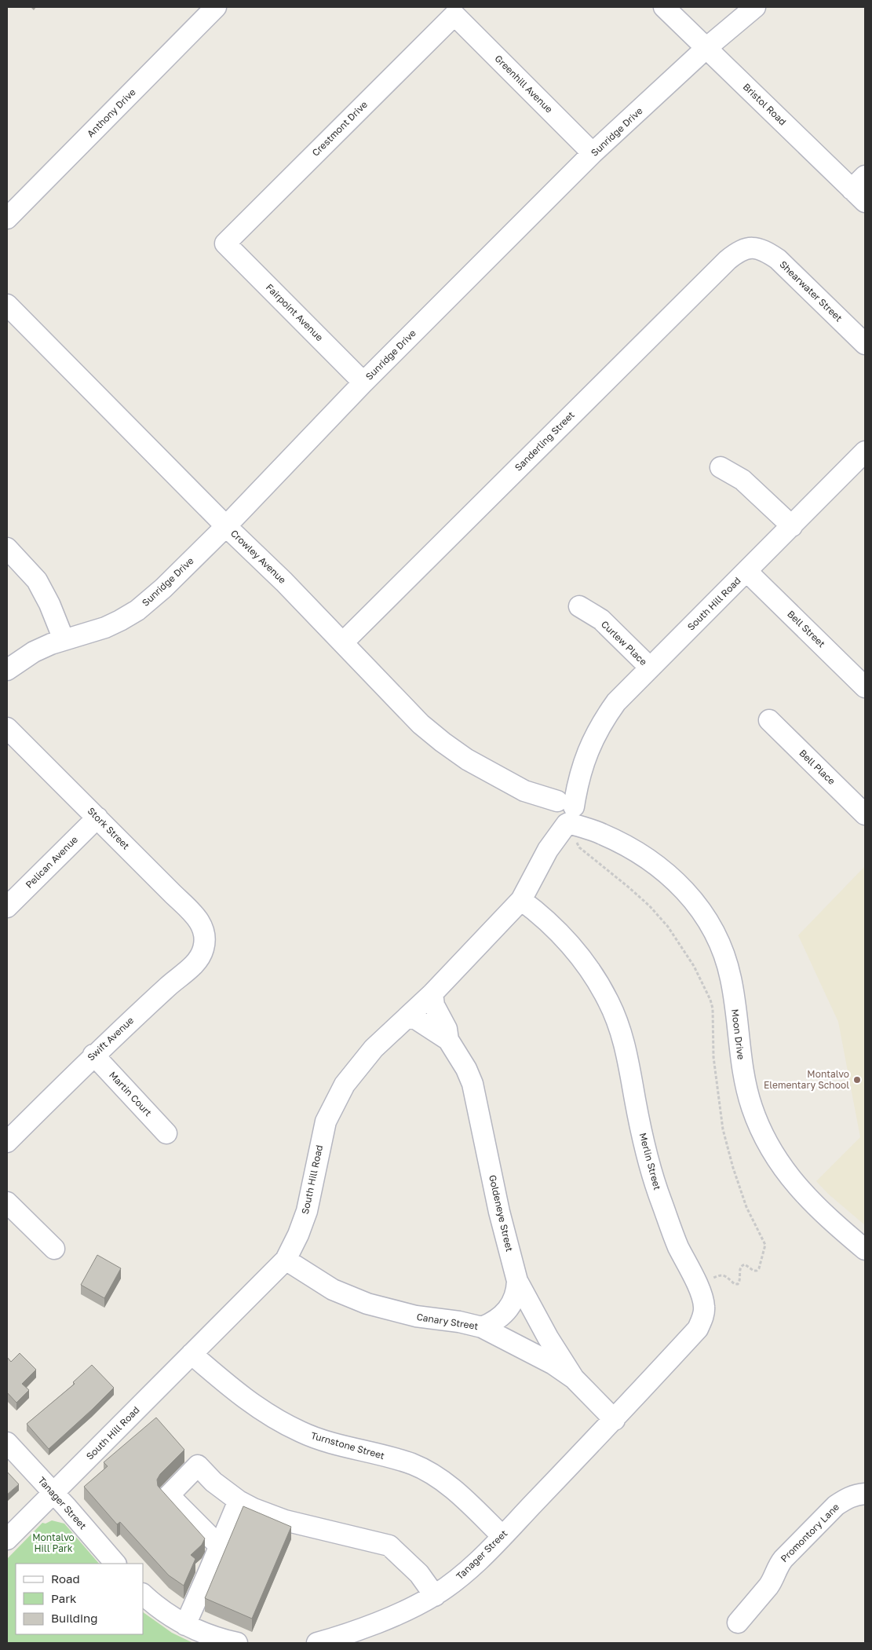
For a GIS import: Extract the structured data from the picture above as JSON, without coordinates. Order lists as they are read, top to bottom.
{
  "streets": {
    "street": [
      "Greenhill Avenue",
      "Bristol Road",
      "Anthony Drive",
      "Crestmont Drive",
      "Sunridge Drive",
      "Shearwater Street",
      "Fairpoint Avenue",
      "Sanderling Street",
      "Crowley Avenue",
      "South Hill Road",
      "Bell Street",
      "Curlew Place",
      "Bell Place",
      "Stork Street",
      "Pelican Avenue",
      "Moon Drive",
      "Swift Avenue",
      "Martin Court",
      "Merlin Street",
      "Goldeneye Street",
      "Canary Street",
      "Turnstone Street",
      "Tanager Street",
      "Promontory Lane"
    ]
  },
  "crossings": [
    ["Greenhill Avenue", "Crestmont Drive"],
    ["Greenhill Avenue", "Sunridge Drive"],
    ["Bristol Road", "Sunridge Drive"],
    ["Crestmont Drive", "Fairpoint Avenue"],
    ["Sunridge Drive", "Fairpoint Avenue"],
    ["Sunridge Drive", "Crowley Avenue"],
    ["Shearwater Street", "Sanderling Street"],
    ["Sanderling Street", "Crowley Avenue"],
    ["Crowley Avenue", "South Hill Road"],
    ["Crowley Avenue", "Moon Drive"],
    ["South Hill Road", "Bell Street"],
    ["South Hill Road", "Curlew Place"],
    ["South Hill Road", "Moon Drive"],
    ["South Hill Road", "Merlin Street"],
    ["South Hill Road", "Goldeneye Street"],
    ["South Hill Road", "Canary Street"],
    ["South Hill Road", "Turnstone Street"],
    ["South Hill Road", "Tanager Street"],
    ["Stork Street", "Pelican Avenue"],
    ["Stork Street", "Swift Avenue"],
    ["Swift Avenue", "Martin Court"],
    ["Merlin Street", "Canary Street"],
    ["Merlin Street", "Tanager Street"],
    ["Goldeneye Street", "Canary Street"],
    ["Canary Street", "Tanager Street"],
    ["Turnstone Street", "Tanager Street"]
  ],
  "parks": ["Montalvo Hill Park"],
  "places": ["Montalvo Elementary School"],
  "legend": ["Road", "Park", "Building"]
}
